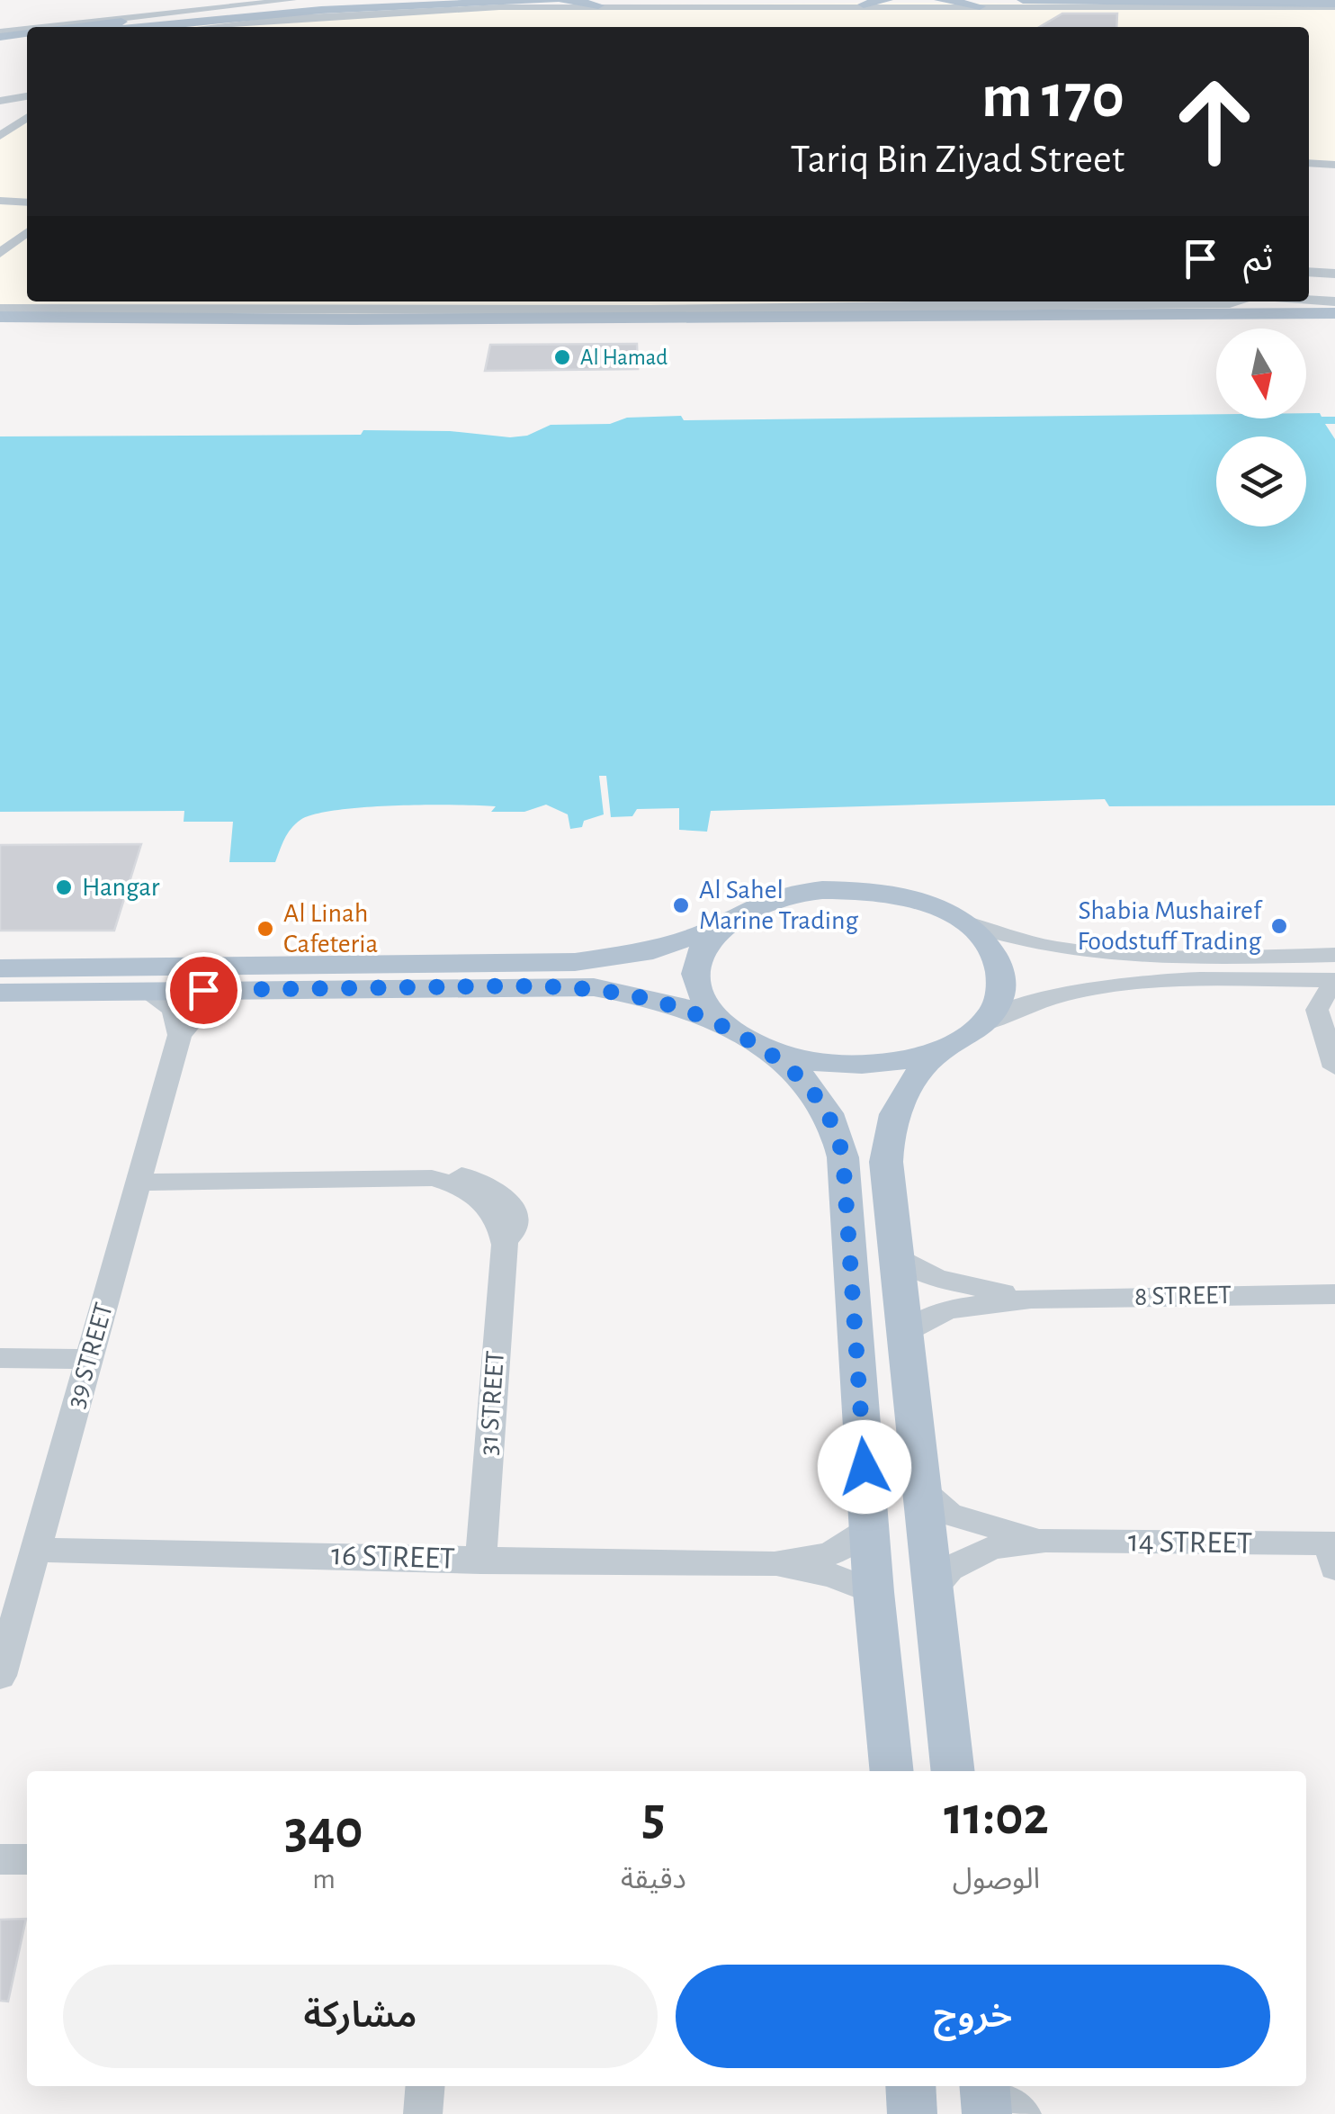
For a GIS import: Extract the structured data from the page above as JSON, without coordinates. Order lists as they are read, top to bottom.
{
  "streets": {
    "street": [
      "8 STREET",
      "39 STREET",
      "31 STREET",
      "14 STREET",
      "16 STREET"
    ]
  },
  "crossings": [
    ["39 STREET", "31 STREET"],
    ["39 STREET", "16 STREET"],
    ["31 STREET", "16 STREET"]
  ],
  "places": [
    "Al Hamad",
    "Hangar",
    "Al Sahel Marine Trading",
    "Shabia Mushairef Foodstuff Trading",
    "Al Linah Cafeteria"
  ],
  "north": "bottom",
  "page": {
    "turn": ["170 m", "Tariq Bin Ziyad Street"],
    "then": "ثم",
    "eta": [
      "11:02",
      "الوصول",
      "5",
      "دقيقة",
      "340",
      "m"
    ],
    "buttons": ["خروج", "مشاركة"]
  }
}
